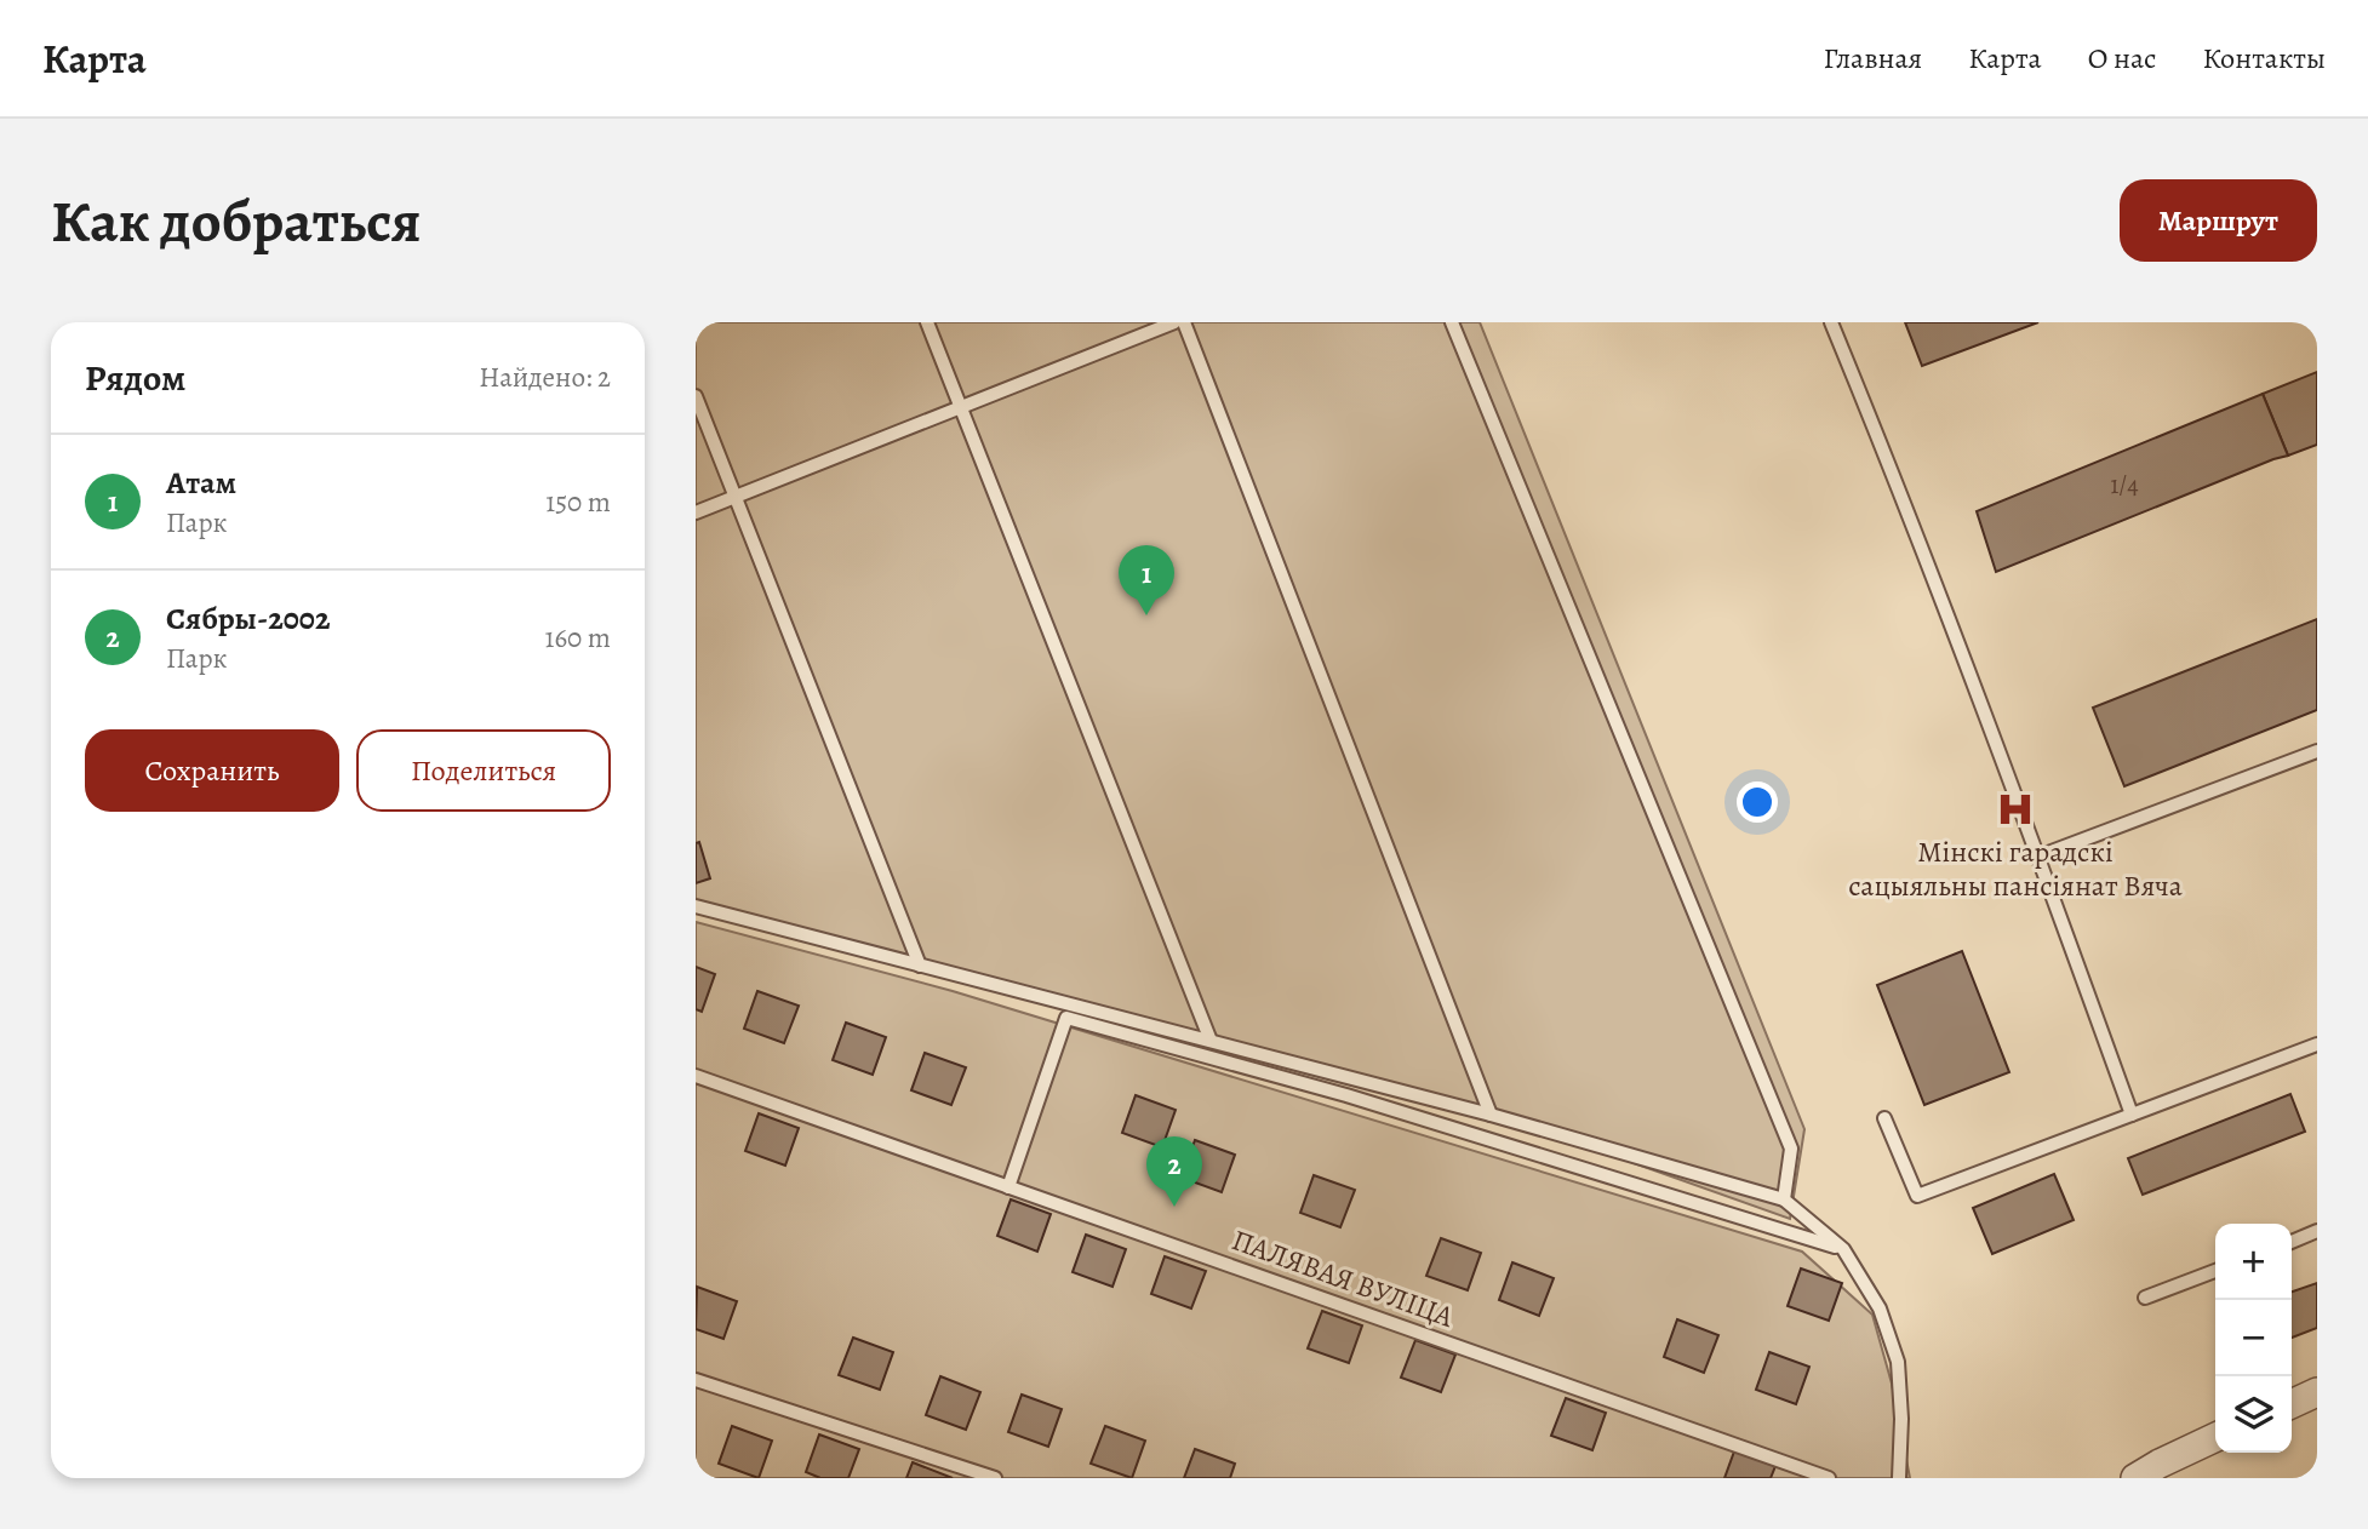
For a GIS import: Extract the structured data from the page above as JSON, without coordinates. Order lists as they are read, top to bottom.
{
  "streets": {
    "lane": ["ПАЛЯВАЯ ВУЛІЦА"]
  },
  "places": {
    "hospital": ["Мінскі гарадскі сацыяльны пансіянат Вяча"]
  },
  "house_numbers": ["1/4"],
  "page": {
    "header": "Карта",
    "nav": [
      "Главная",
      "Карта",
      "О нас",
      "Контакты"
    ],
    "buttons": [
      "Маршрут",
      ["Сохранить", "Поделиться"]
    ],
    "title": "Как добраться",
    "heading": ["Рядом", "Найдено: 2"],
    "list": [
      {
        "mark": "1",
        "name": "Атам",
        "note": "Парк",
        "value": "150 m"
      },
      {
        "mark": "2",
        "name": "Сябры-2002",
        "note": "Парк",
        "value": "160 m"
      }
    ],
    "pins": ["1", "2"],
    "map_buttons": ["+", "−"]
  }
}
